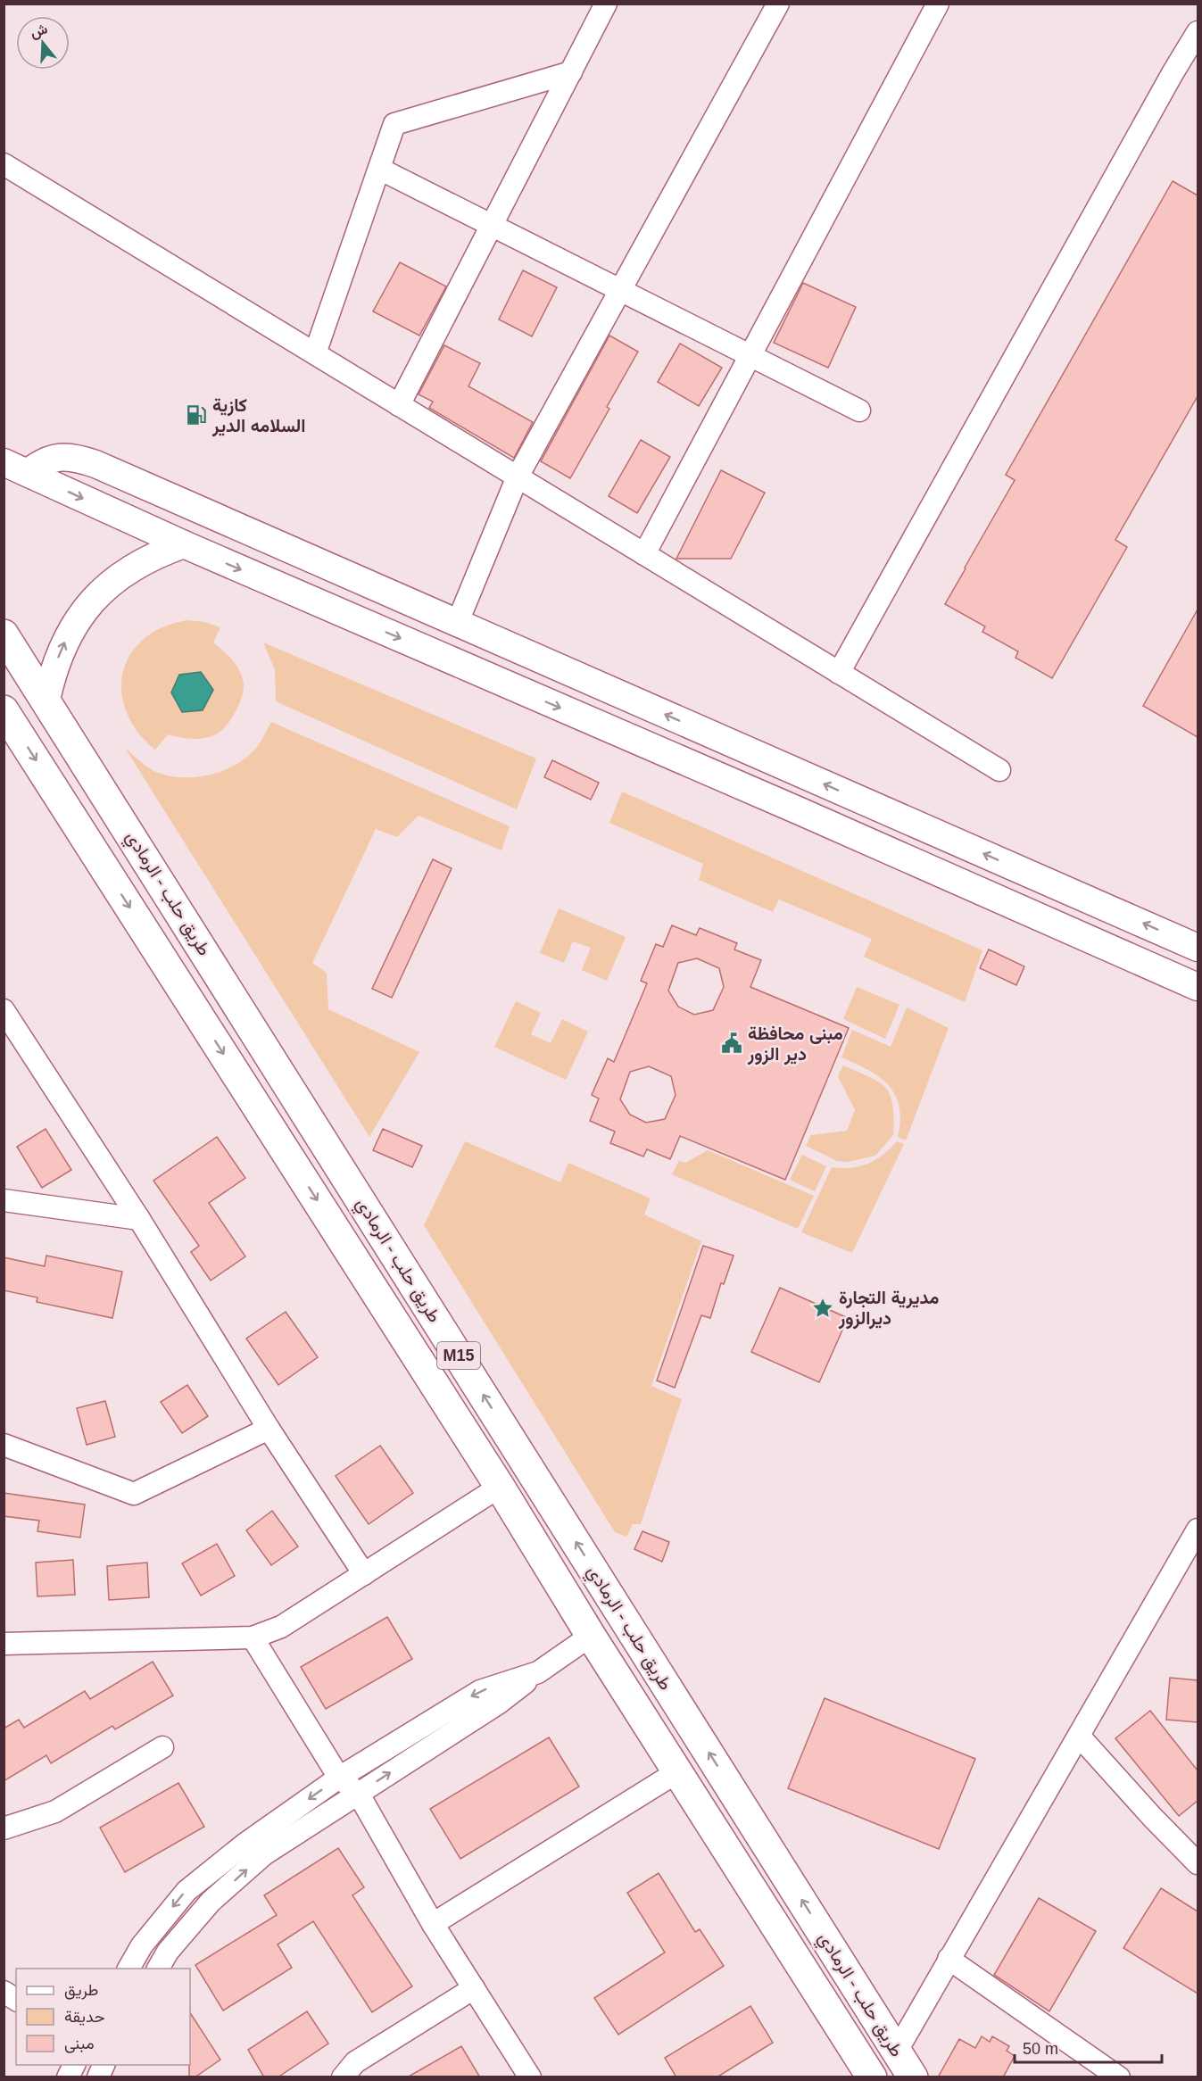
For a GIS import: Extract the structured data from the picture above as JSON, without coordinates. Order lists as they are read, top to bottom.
{
  "streets": {
    "highway": ["طريق حلب - الرمادي", "M15"]
  },
  "places": {
    "fuel station": ["كازية السلامه الدير"],
    "public building": ["مبنى محافظة دير الزور"],
    "place": ["مديرية التجارة ديرالزور"]
  },
  "legend": ["طريق", "حديقة", "مبنى"],
  "scale_bar": "50 m",
  "north": "top"
}
